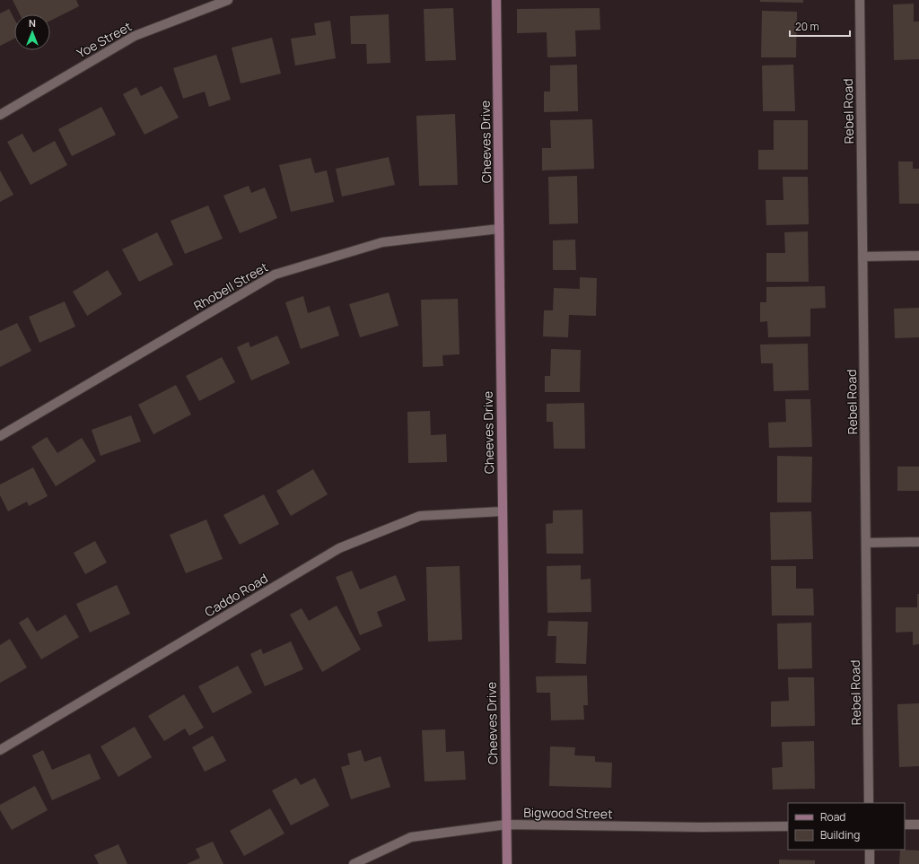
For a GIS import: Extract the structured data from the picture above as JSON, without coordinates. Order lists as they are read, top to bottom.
{
  "streets": {
    "street": [
      "Yoe Street",
      "Rebel Road",
      "Cheeves Drive",
      "Rhobell Street",
      "Caddo Road",
      "Bigwood Street"
    ]
  },
  "crossings": [
    ["Cheeves Drive", "Rhobell Street"],
    ["Cheeves Drive", "Caddo Road"],
    ["Cheeves Drive", "Bigwood Street"]
  ],
  "legend": ["Road", "Building"],
  "scale_bar": "20 m",
  "north": "top"
}
